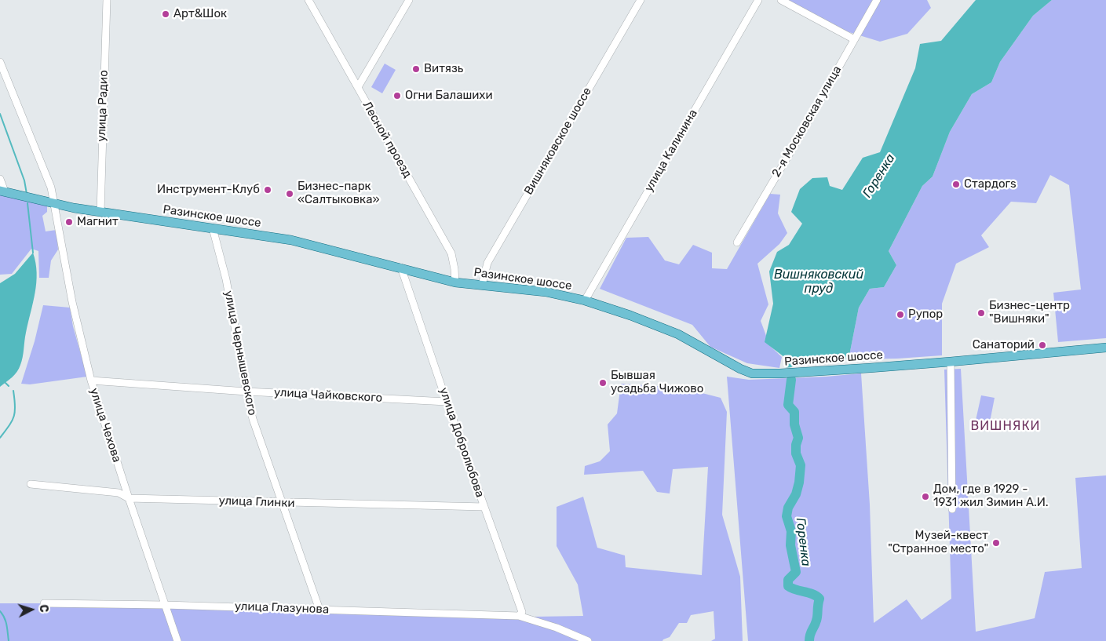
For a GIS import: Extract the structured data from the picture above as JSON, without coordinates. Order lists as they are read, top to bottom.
{
  "streets": {
    "main road": ["Разинское шоссе"],
    "street": [
      "улица Радио",
      "2-я Московская улица",
      "Лесной проезд",
      "Вишняковское шоссе",
      "улица Калинина",
      "улица Чернышевского",
      "улица Чайковского",
      "улица Чехова",
      "улица Добролюбова",
      "улица Глинки",
      "улица Глазунова"
    ]
  },
  "crossings": [
    ["улица Радио", "Разинское шоссе"],
    ["Лесной проезд", "Разинское шоссе"],
    ["Вишняковское шоссе", "Разинское шоссе"],
    ["улица Калинина", "Разинское шоссе"],
    ["Разинское шоссе", "улица Чернышевского"],
    ["Разинское шоссе", "улица Чехова"],
    ["Разинское шоссе", "улица Добролюбова"],
    ["улица Чернышевского", "улица Чайковского"],
    ["улица Чернышевского", "улица Глинки"],
    ["улица Чернышевского", "улица Глазунова"],
    ["улица Чайковского", "улица Чехова"],
    ["улица Чайковского", "улица Добролюбова"],
    ["улица Чехова", "улица Глинки"],
    ["улица Чехова", "улица Глазунова"],
    ["улица Добролюбова", "улица Глинки"],
    ["улица Добролюбова", "улица Глазунова"]
  ],
  "districts": ["ВИШНЯКИ"],
  "water": ["Горенка", "Вишняковский пруд"],
  "places": [
    "Арт&Шок",
    "Витязь",
    "Огни Балашихи",
    "Стардогs",
    "Инструмент-Клуб",
    "Бизнес-парк «Салтыковка»",
    "Магнит",
    "Бизнес-центр \"Вишняки\"",
    "Рупор",
    "Санаторий",
    "Бывшая усадьба Чижово",
    "Дом, где в 1929 - 1931 жил Зимин А.И.",
    "Музей-квест \"Странное место\""
  ],
  "north": "right"
}
